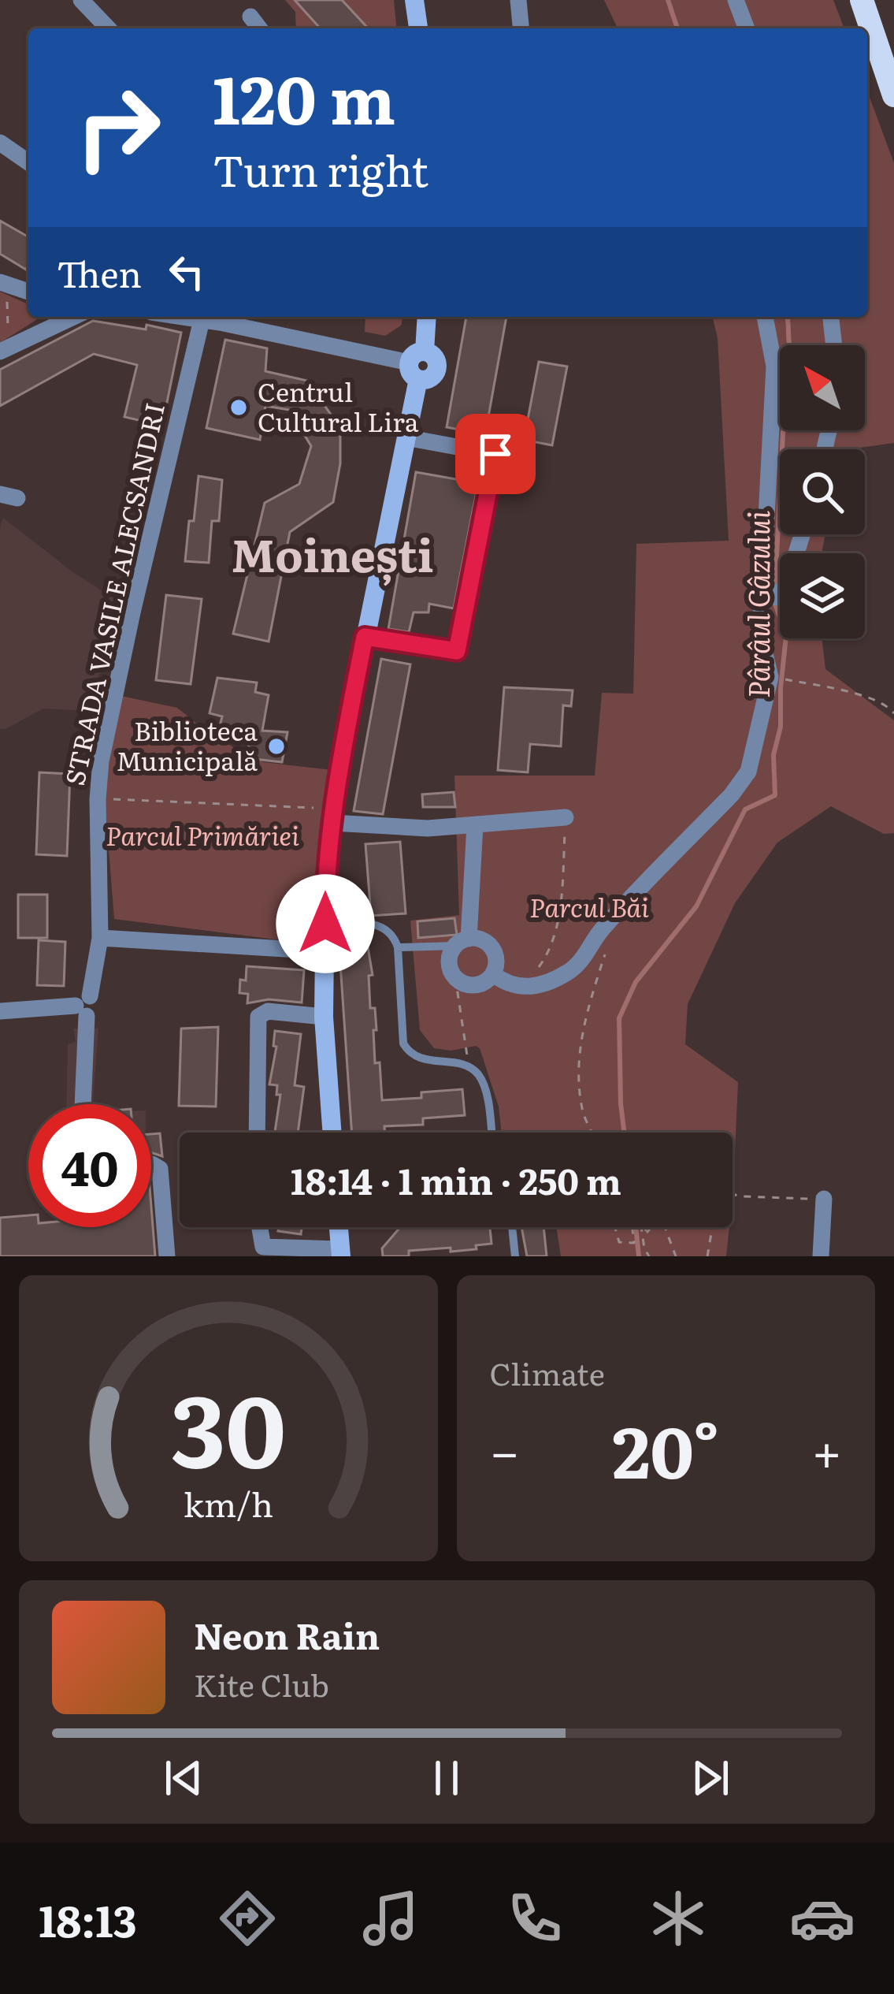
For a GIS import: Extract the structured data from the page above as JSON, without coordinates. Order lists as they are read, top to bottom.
{
  "streets": {
    "street": ["STRADA VASILE ALECSANDRI"]
  },
  "districts": ["Moinești"],
  "water": ["Pârâul Gâzului"],
  "parks": ["Parcul Primăriei", "Parcul Băi"],
  "places": ["Centrul Cultural Lira", "Biblioteca Municipală"],
  "north": "top left",
  "page": {
    "turn": ["120 m", "Turn right"],
    "then": "Then",
    "limit": "40",
    "trip": "18:14 · 1 min · 250 m",
    "tile": "Climate",
    "heat": ["−", "20°", "+"],
    "song": ["Neon Rain", "Kite Club"],
    "tabs": "18:13",
    "gauge": ["30", "km/h"]
  }
}
